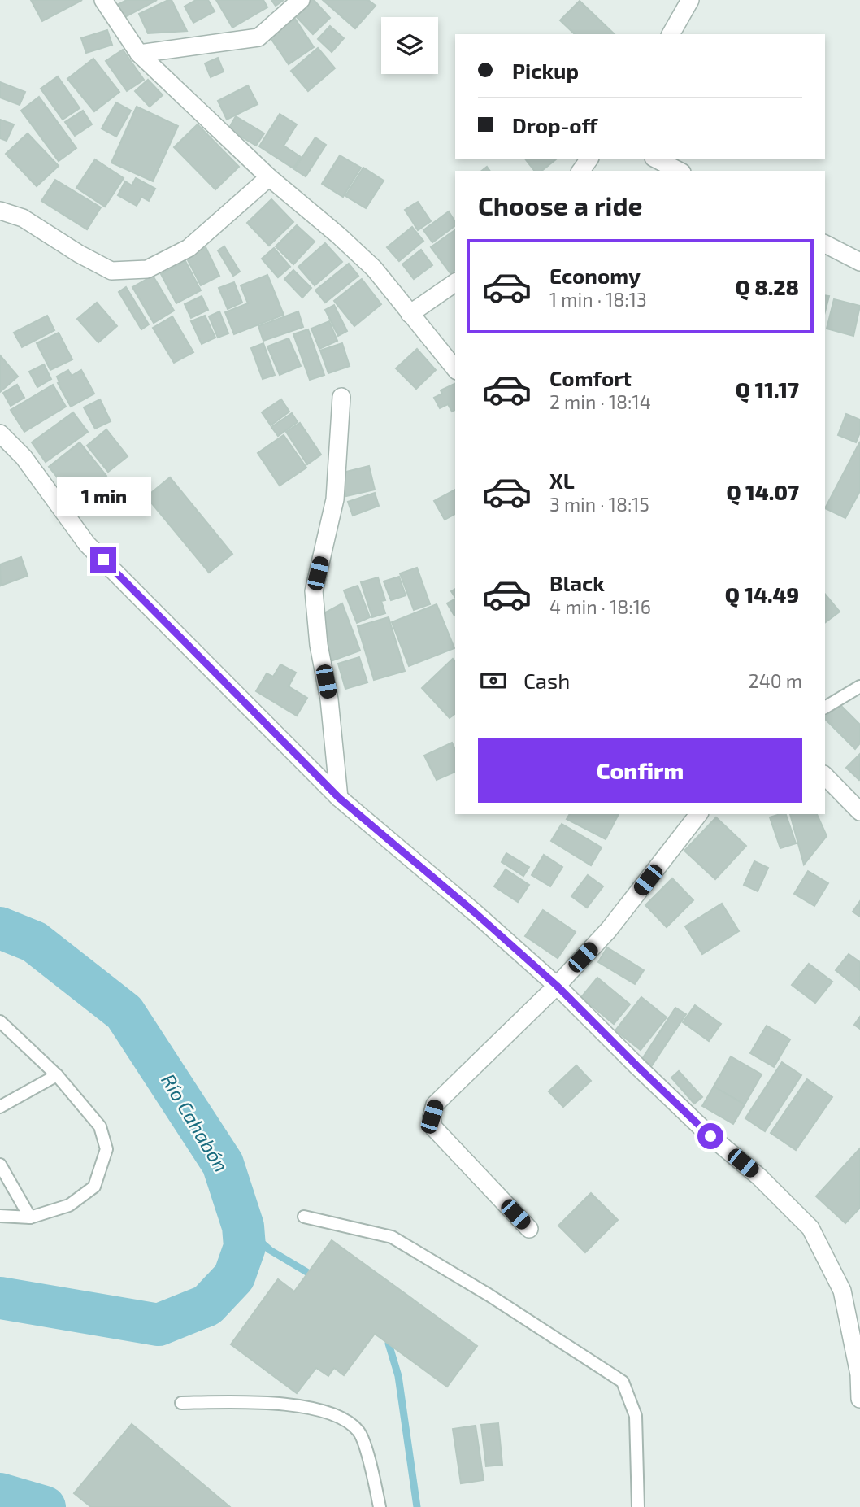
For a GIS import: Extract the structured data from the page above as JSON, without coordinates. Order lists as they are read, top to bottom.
{
  "water": ["Río Cahabón"],
  "page": {
    "banner": ["Pickup", "Drop-off"],
    "heading": "Choose a ride",
    "list": [
      {
        "name": "Economy",
        "note": "1 min · 18:13",
        "value": "Q 8.28"
      },
      {
        "name": "Comfort",
        "note": "2 min · 18:14",
        "value": "Q 11.17"
      },
      {
        "name": "XL",
        "note": "3 min · 18:15",
        "value": "Q 14.07"
      },
      {
        "name": "Black",
        "note": "4 min · 18:16",
        "value": "Q 14.49"
      }
    ],
    "bubble": "1 min",
    "pay": ["Cash", "240 m"],
    "buttons": "Confirm"
  }
}
